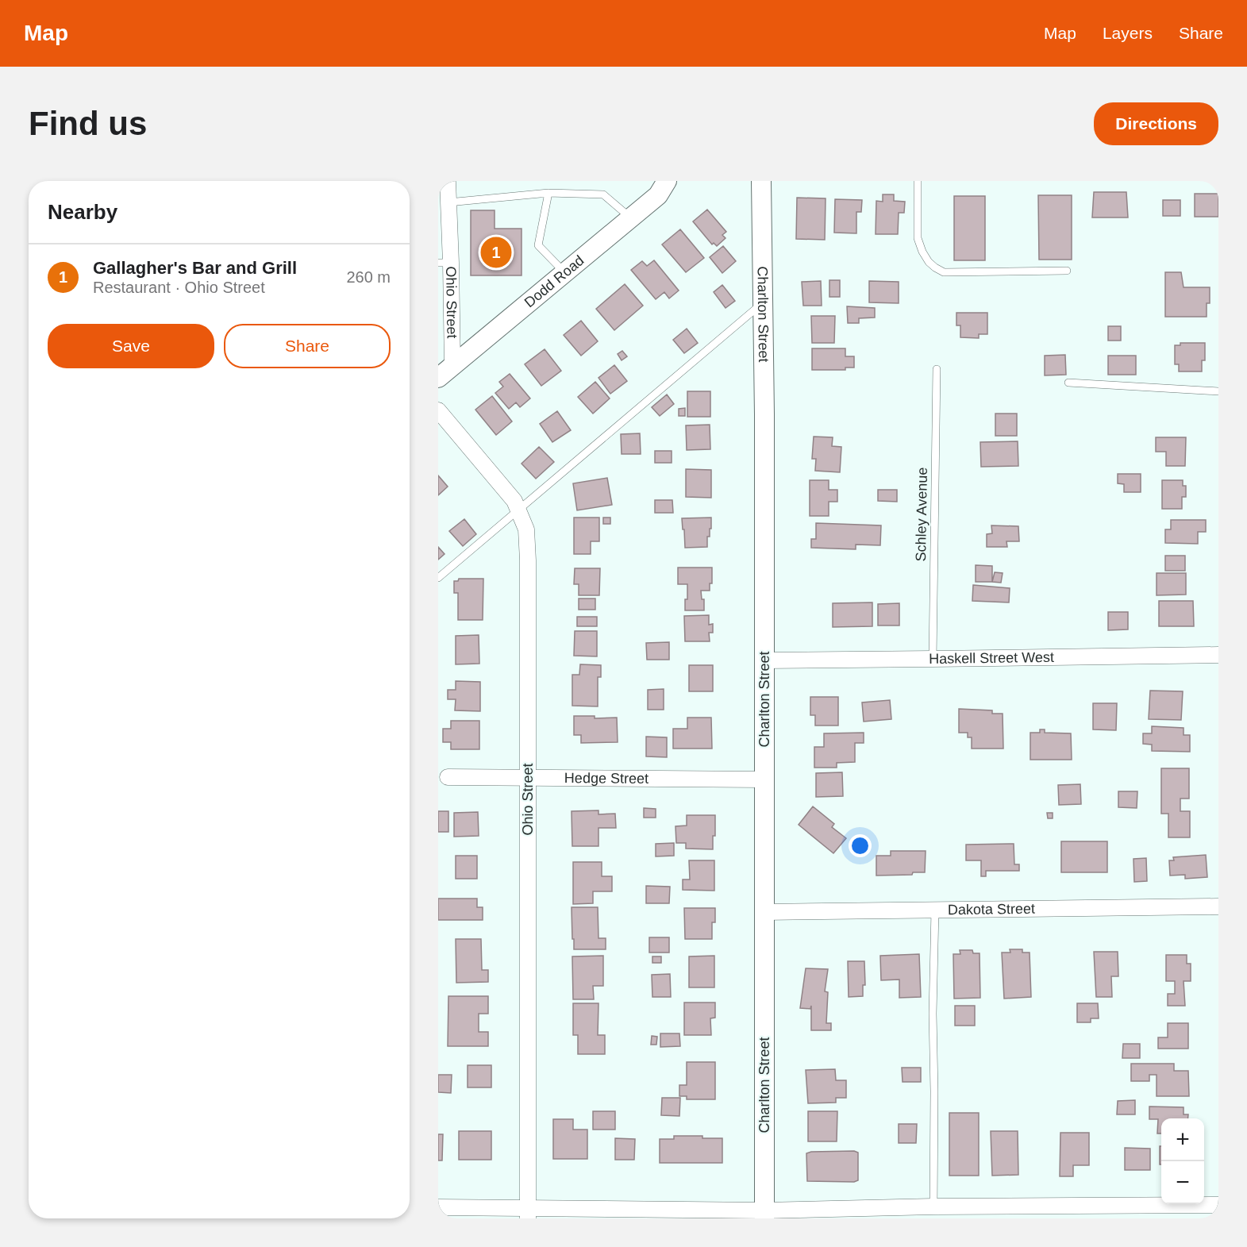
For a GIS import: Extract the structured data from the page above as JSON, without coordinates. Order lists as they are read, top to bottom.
{
  "streets": {
    "street": [
      "Dodd Road",
      "Ohio Street",
      "Charlton Street",
      "Haskell Street West",
      "Hedge Street",
      "Dakota Street"
    ],
    "lane": ["Schley Avenue"]
  },
  "crossings": [
    ["Dodd Road", "Ohio Street"],
    ["Ohio Street", "Hedge Street"],
    ["Charlton Street", "Haskell Street West"],
    ["Charlton Street", "Hedge Street"],
    ["Charlton Street", "Dakota Street"],
    ["Schley Avenue", "Haskell Street West"]
  ],
  "page": {
    "header": "Map",
    "nav": ["Map", "Layers", "Share"],
    "buttons": [
      "Directions",
      ["Save", "Share"]
    ],
    "title": "Find us",
    "heading": "Nearby",
    "pins": "1",
    "list": [
      {
        "mark": "1",
        "name": "Gallagher's Bar and Grill",
        "note": "Restaurant · Ohio Street",
        "value": "260 m"
      }
    ],
    "map_buttons": ["+", "−"]
  }
}
